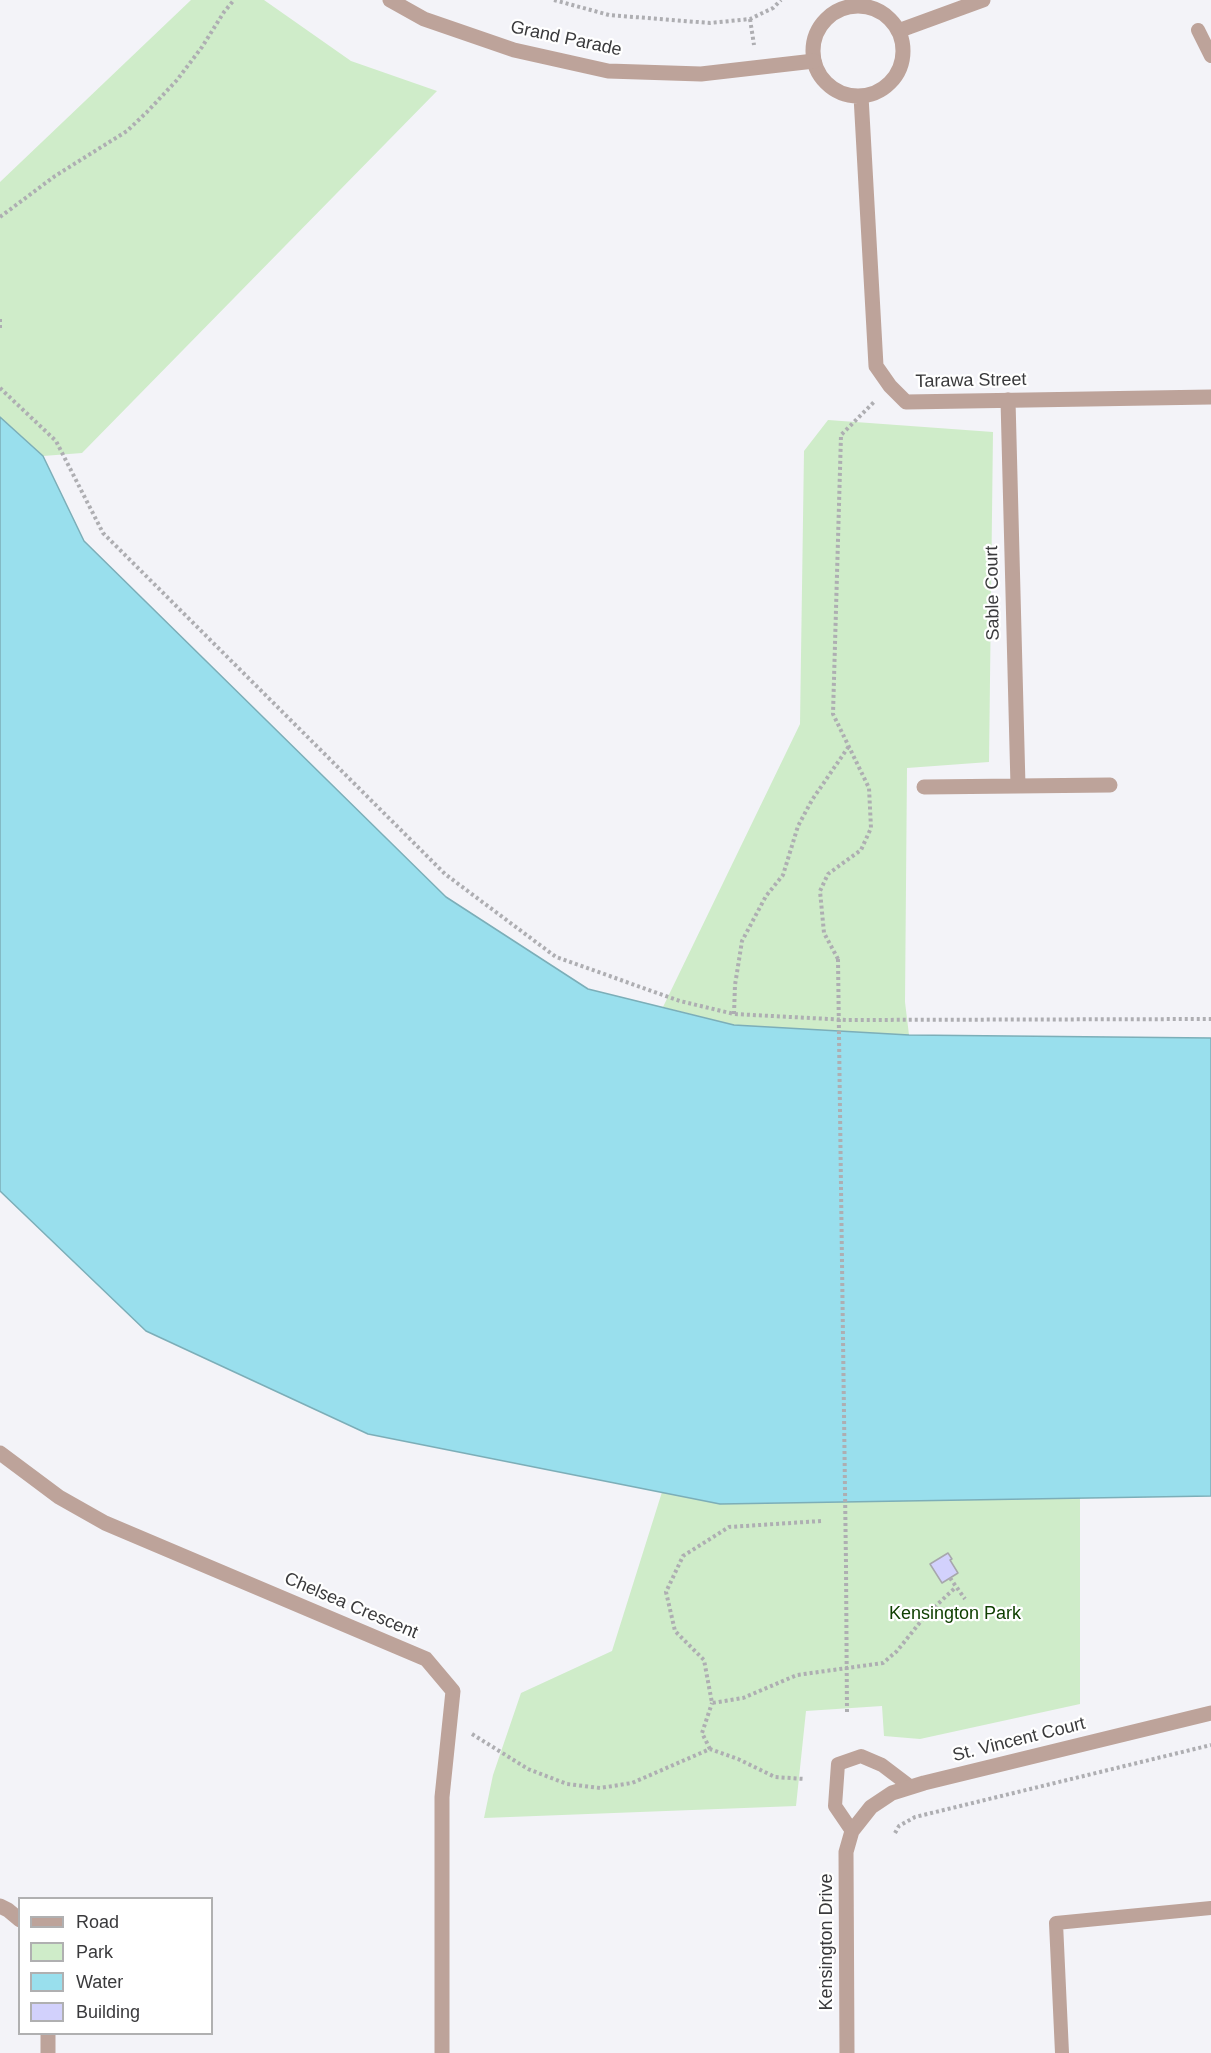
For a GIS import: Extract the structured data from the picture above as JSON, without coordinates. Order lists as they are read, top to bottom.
{
  "streets": {
    "street": [
      "Grand Parade",
      "Tarawa Street",
      "Sable Court",
      "Chelsea Crescent",
      "St. Vincent Court",
      "Kensington Drive"
    ]
  },
  "crossings": [
    ["Grand Parade", "Tarawa Street"],
    ["Tarawa Street", "Sable Court"],
    ["St. Vincent Court", "Kensington Drive"]
  ],
  "parks": ["Kensington Park"],
  "legend": [
    "Road",
    "Park",
    "Water",
    "Building"
  ]
}
